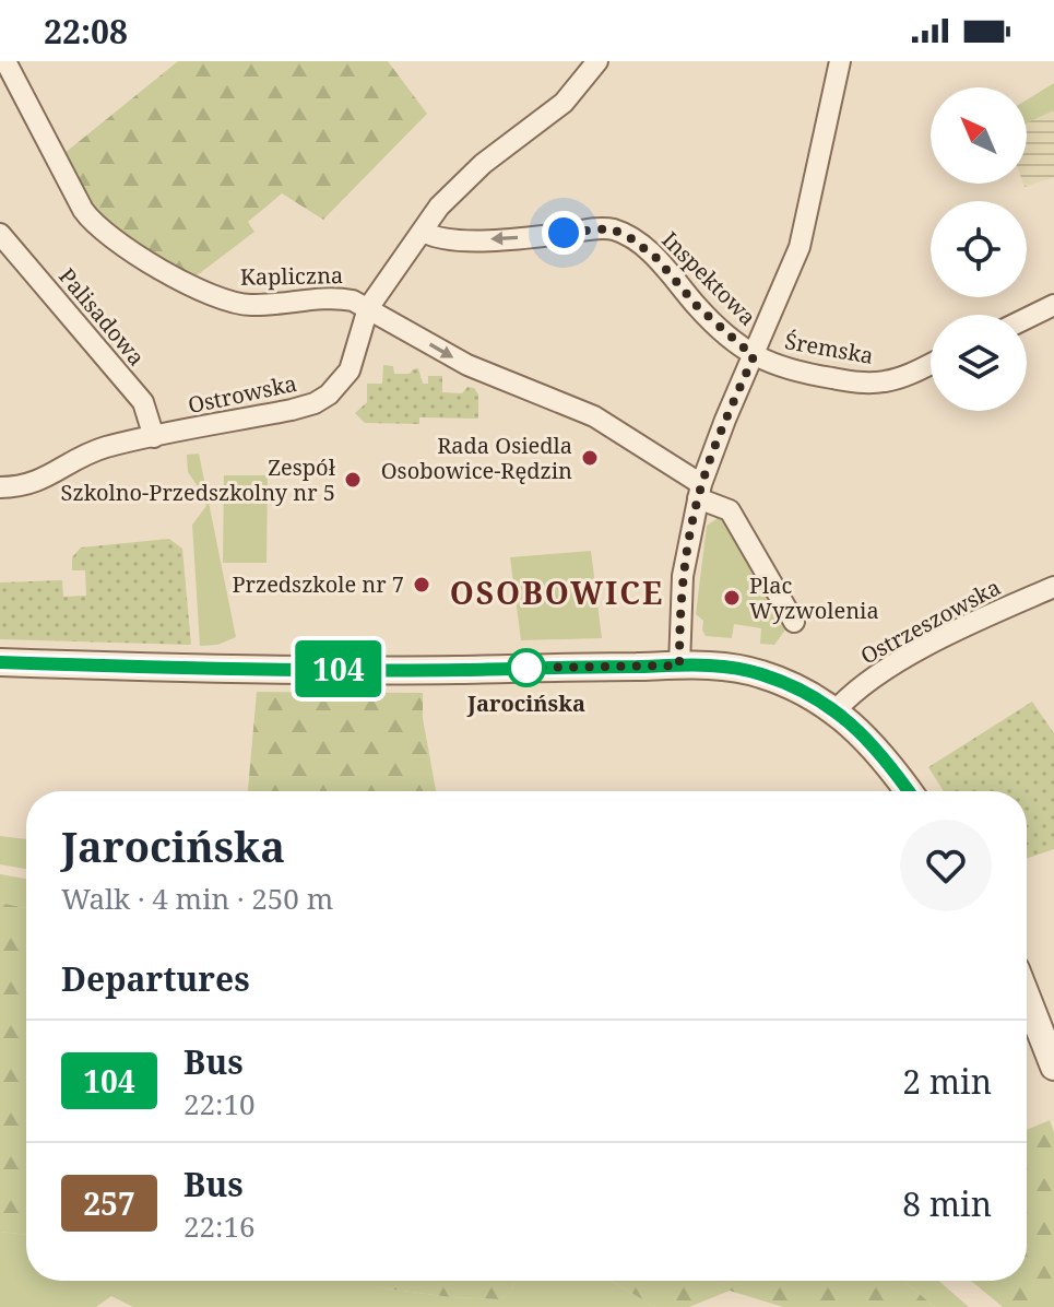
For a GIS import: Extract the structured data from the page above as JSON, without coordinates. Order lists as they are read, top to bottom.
{
  "streets": {
    "street": [
      "Kapliczna",
      "Inspektowa",
      "Palisadowa",
      "Śremska",
      "Ostrowska",
      "Ostrzeszowska"
    ]
  },
  "crossings": [
    ["Kapliczna", "Ostrowska"],
    ["Inspektowa", "Śremska"],
    ["Inspektowa", "Ostrowska"],
    ["Palisadowa", "Ostrowska"]
  ],
  "one_way": ["Kapliczna", "Inspektowa"],
  "districts": ["OSOBOWICE"],
  "places": [
    "Rada Osiedla Osobowice-Rędzin",
    "Zespół Szkolno-Przedszkolny nr 5",
    "Przedszkole nr 7",
    "Plac Wyzwolenia",
    "Jarocińska"
  ],
  "lines": ["bus line 104"],
  "north": "top left",
  "page": {
    "status": "22:08",
    "on_map": "104",
    "heading": [
      ["Jarocińska", "Walk · 4 min · 250 m"],
      "Departures"
    ],
    "list": [
      {
        "mark": "104",
        "name": "Bus",
        "note": "22:10",
        "value": "2 min"
      },
      {
        "mark": "257",
        "name": "Bus",
        "note": "22:16",
        "value": "8 min"
      }
    ]
  }
}
